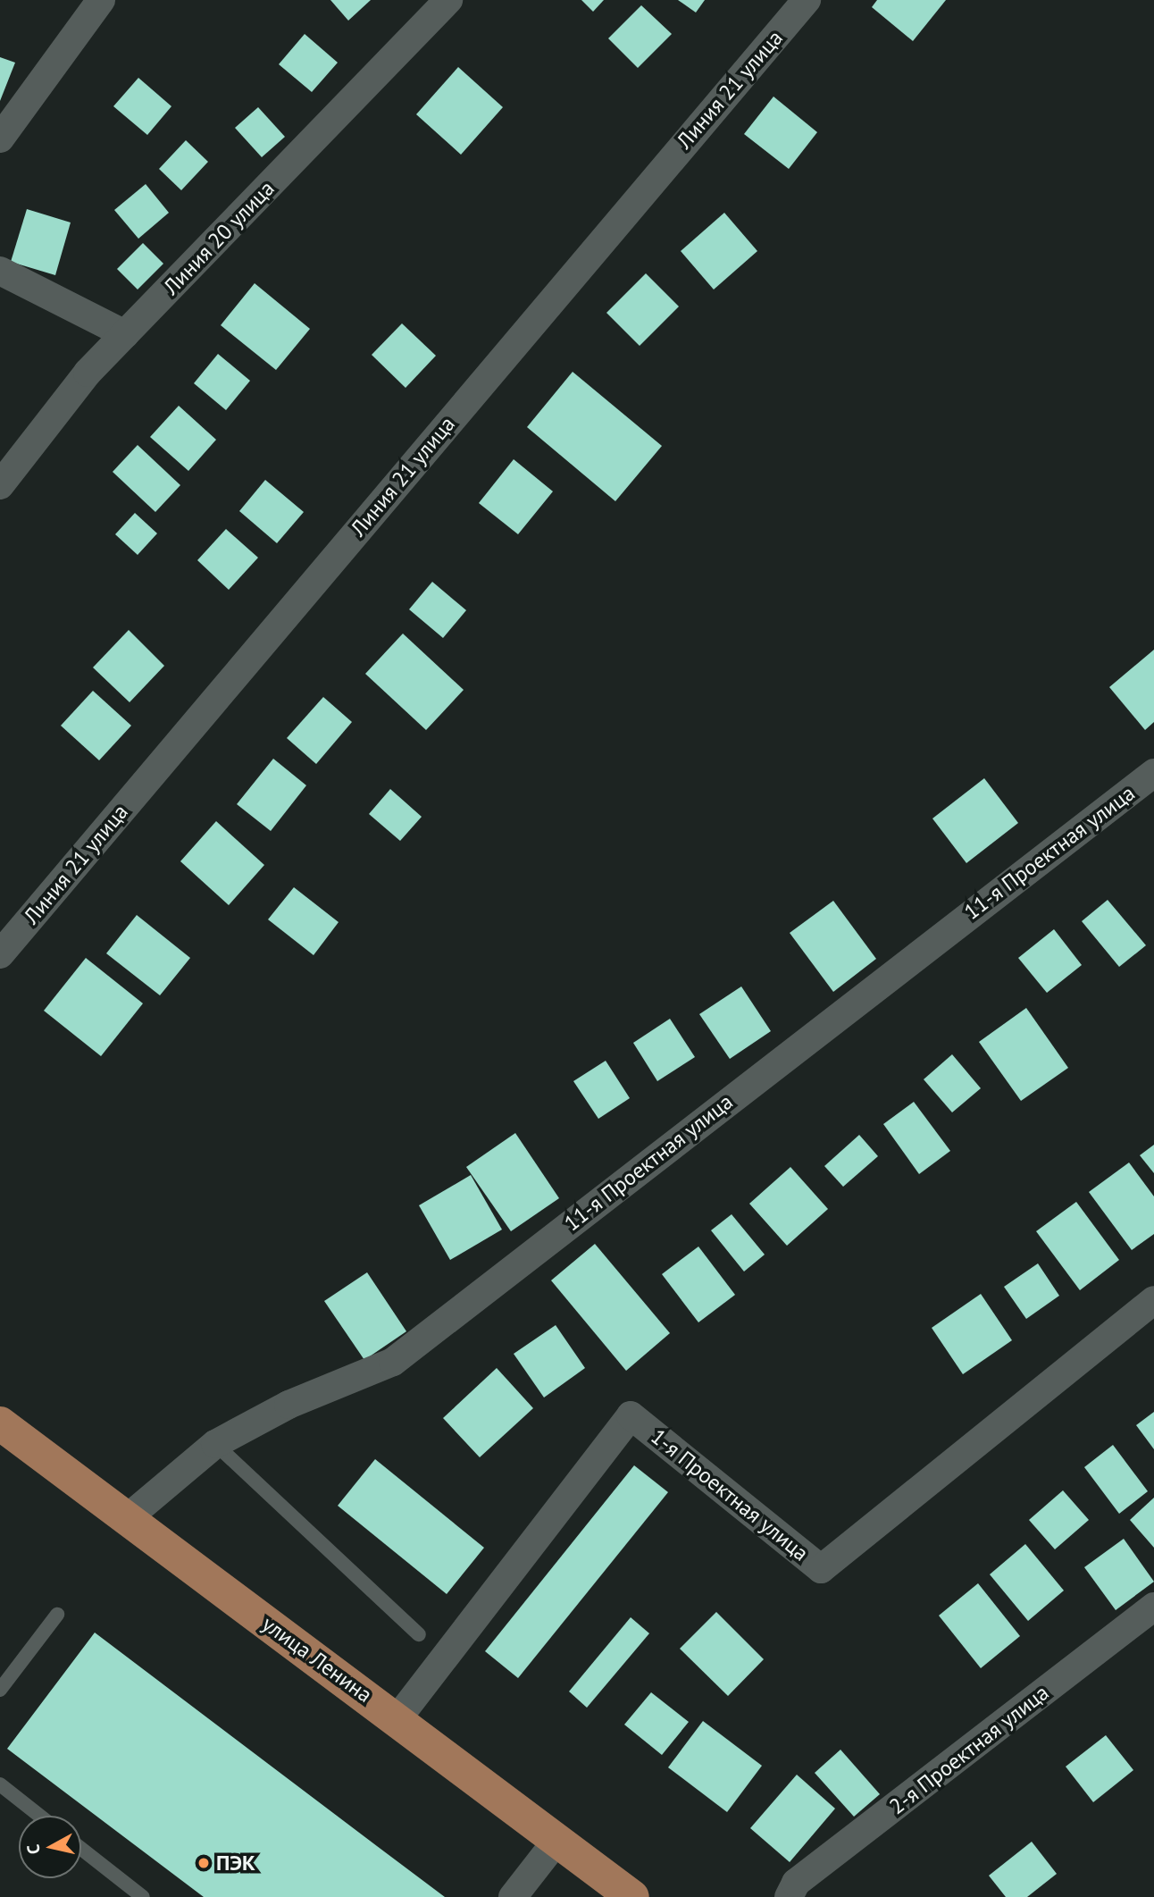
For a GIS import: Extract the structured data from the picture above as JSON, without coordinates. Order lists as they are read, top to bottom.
{
  "streets": {
    "main road": ["улица Ленина"],
    "street": [
      "Линия 21 улица",
      "Линия 20 улица",
      "11-я Проектная улица",
      "1-я Проектная улица",
      "2-я Проектная улица"
    ]
  },
  "crossings": [
    ["11-я Проектная улица", "улица Ленина"],
    ["1-я Проектная улица", "улица Ленина"]
  ],
  "places": ["ПЭК"],
  "north": "left"
}
